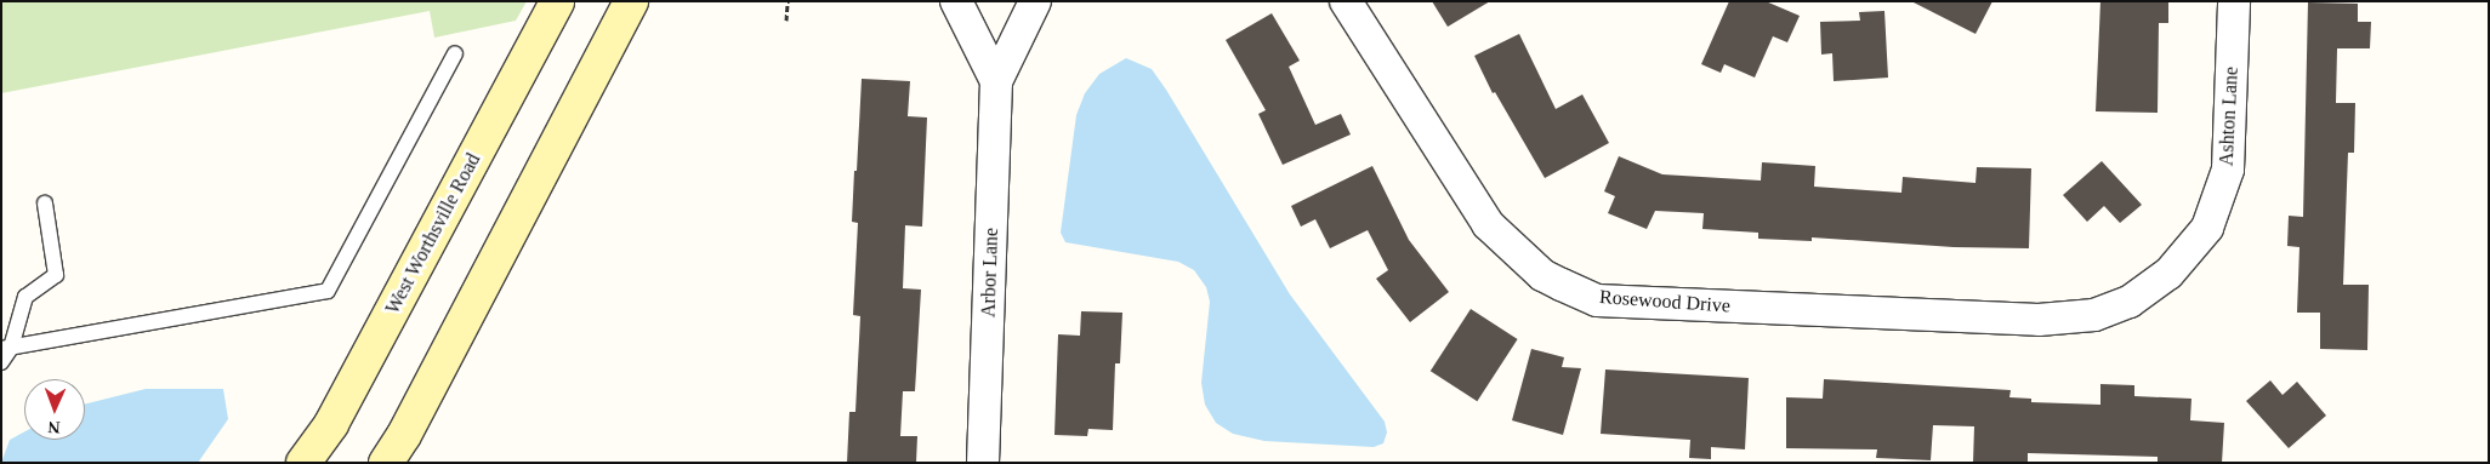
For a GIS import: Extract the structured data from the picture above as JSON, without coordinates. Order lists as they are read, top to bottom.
{
  "streets": {
    "main road": ["West Worthsville Road"],
    "street": ["Ashton Lane", "Arbor Lane", "Rosewood Drive"]
  },
  "crossings": [
    ["Ashton Lane", "Rosewood Drive"]
  ],
  "north": "bottom"
}
